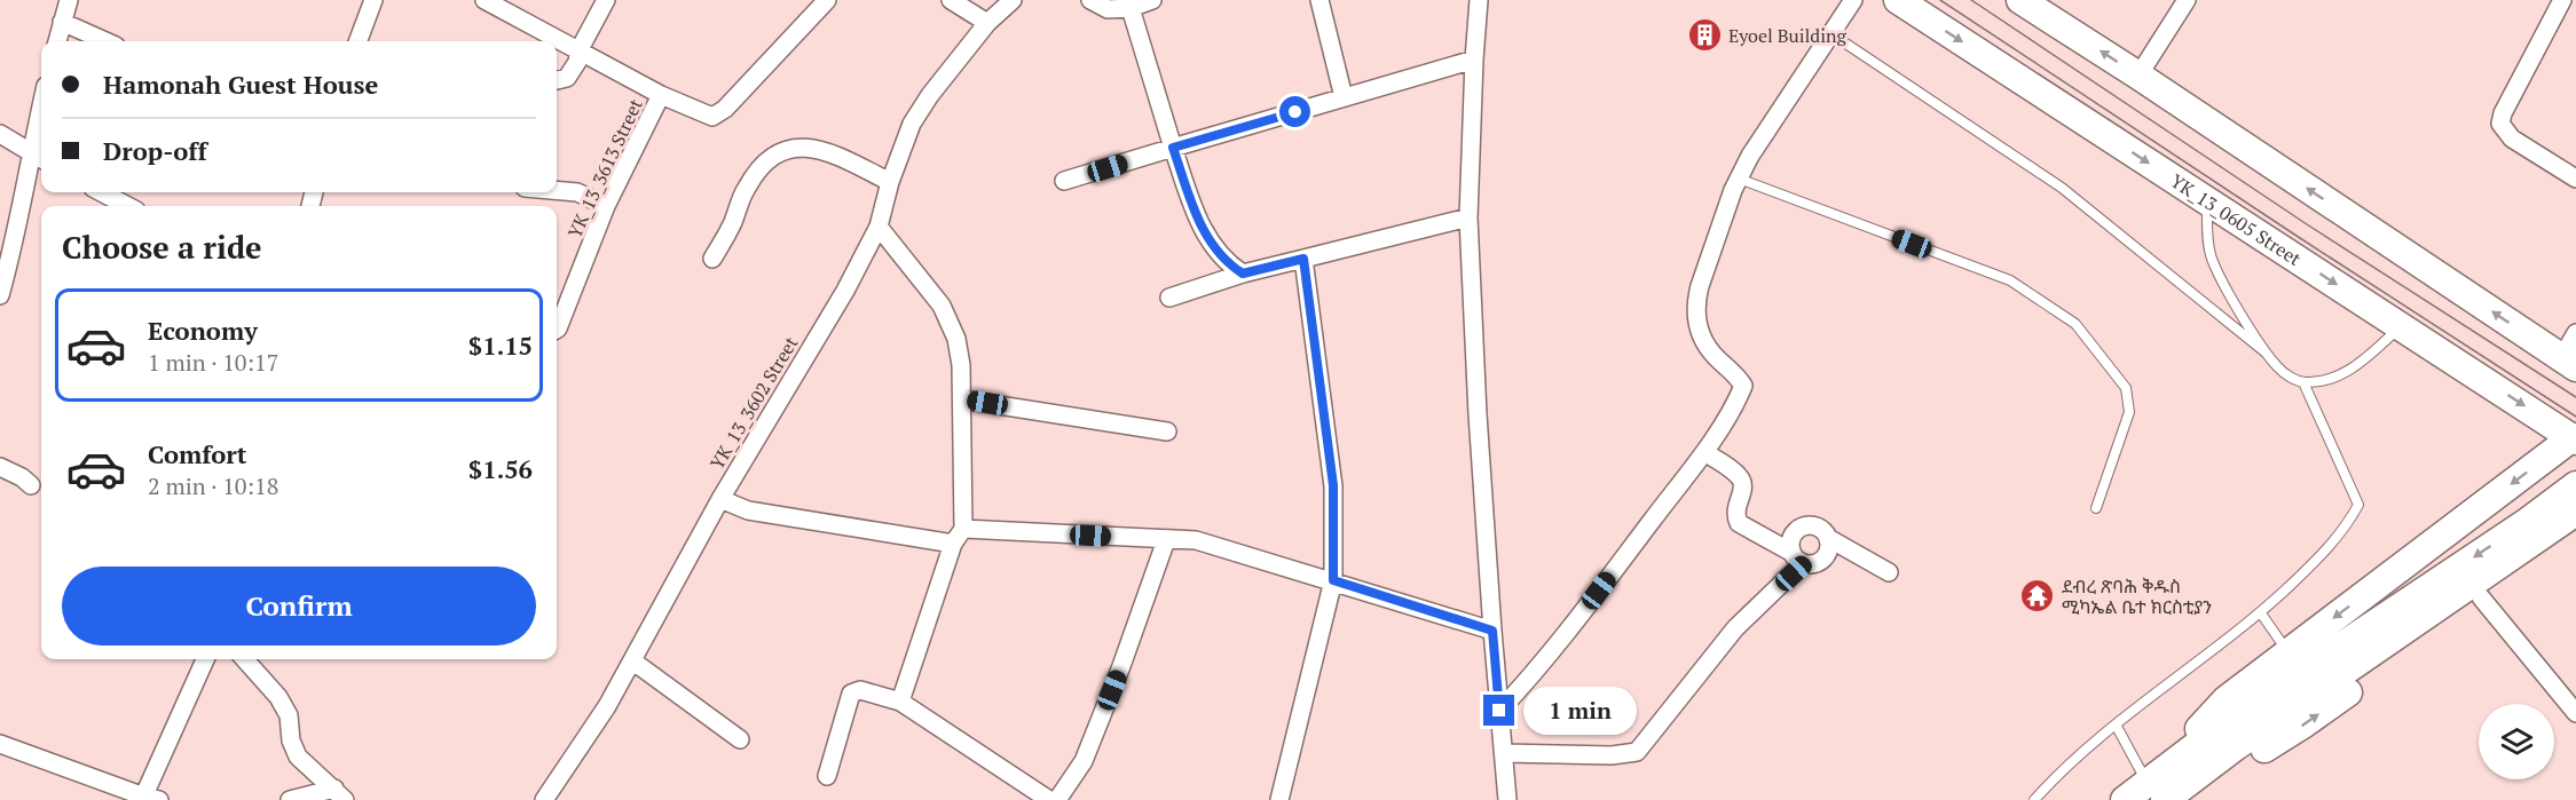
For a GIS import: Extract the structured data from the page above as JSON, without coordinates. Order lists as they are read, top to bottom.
{
  "streets": {
    "main road": ["YK_13_0605 Street"],
    "street": ["YK_13_3613 Street", "YK_13_3602 Street"]
  },
  "places": {
    "building": ["Eyoel Building"],
    "temple": ["ደብረ ጽባሕ ቅዱስ ሚካኤል ቤተ ክርስቲያን"]
  },
  "page": {
    "banner": ["Hamonah Guest House", "Drop-off"],
    "heading": "Choose a ride",
    "list": [
      {
        "name": "Economy",
        "note": "1 min · 10:17",
        "value": "$1.15"
      },
      {
        "name": "Comfort",
        "note": "2 min · 10:18",
        "value": "$1.56"
      }
    ],
    "buttons": "Confirm",
    "bubble": "1 min"
  }
}
